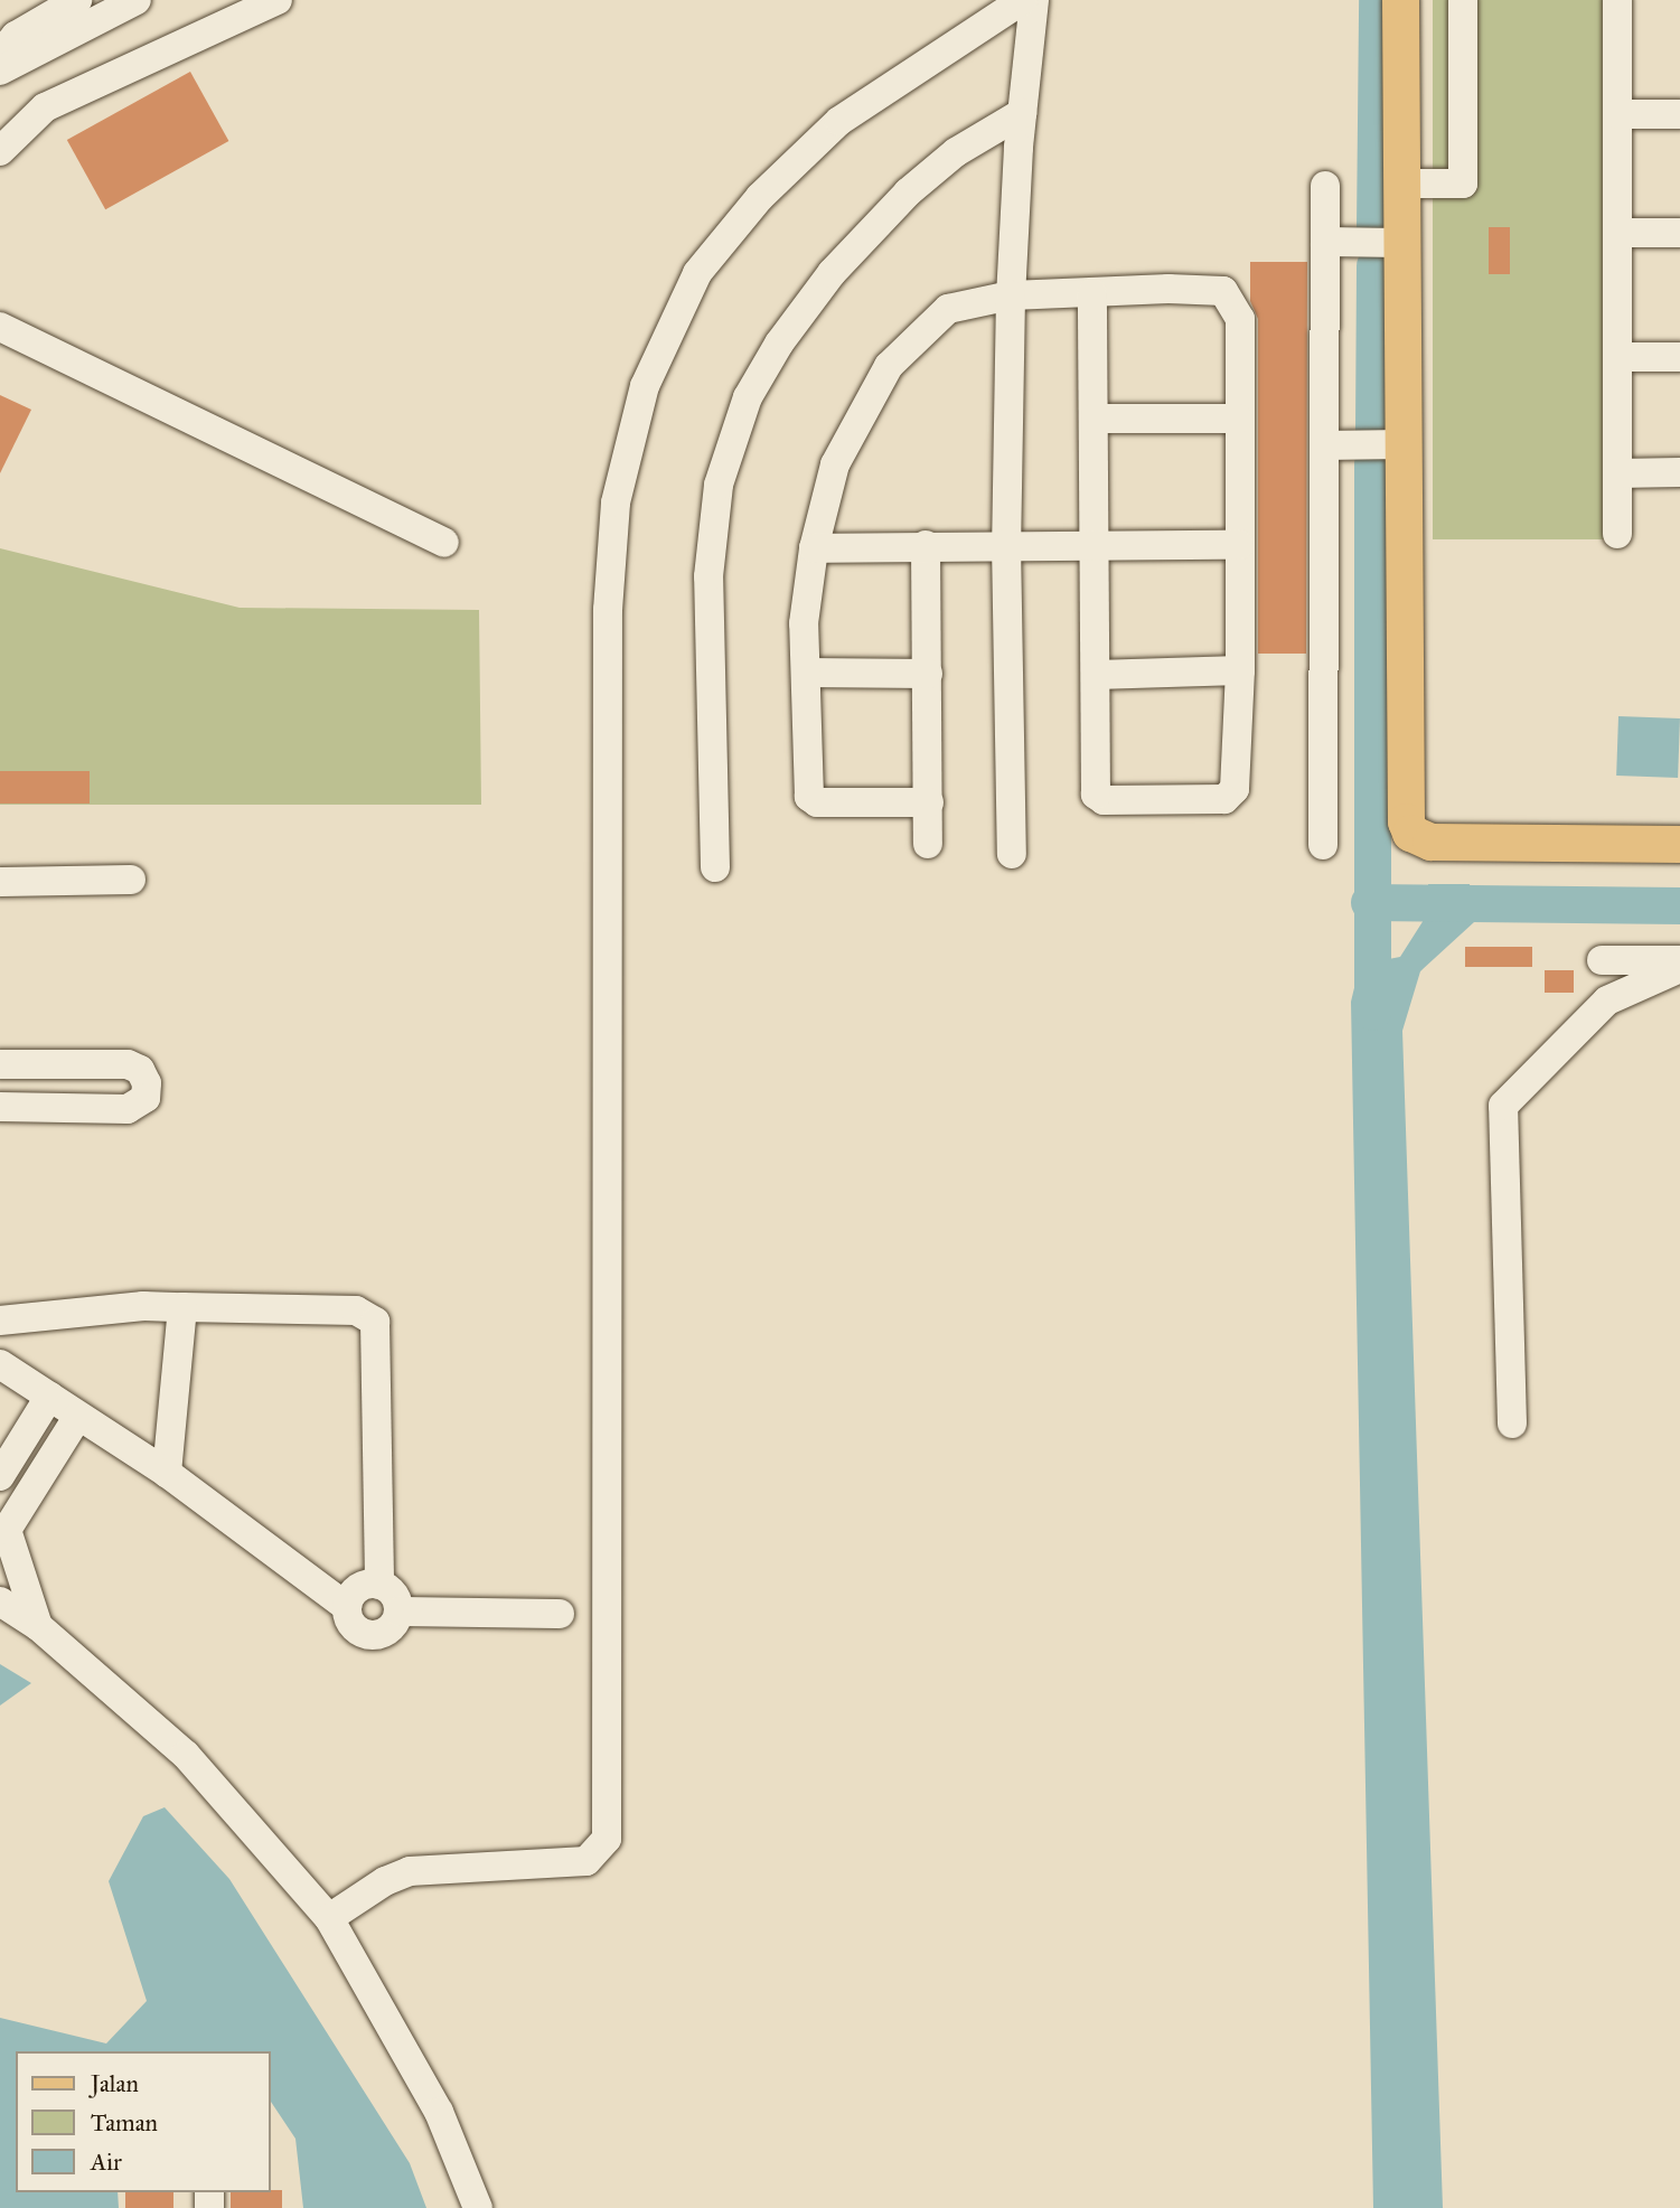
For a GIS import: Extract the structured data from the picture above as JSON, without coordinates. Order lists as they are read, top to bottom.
{
  "legend": ["Jalan", "Taman", "Air"]
}
